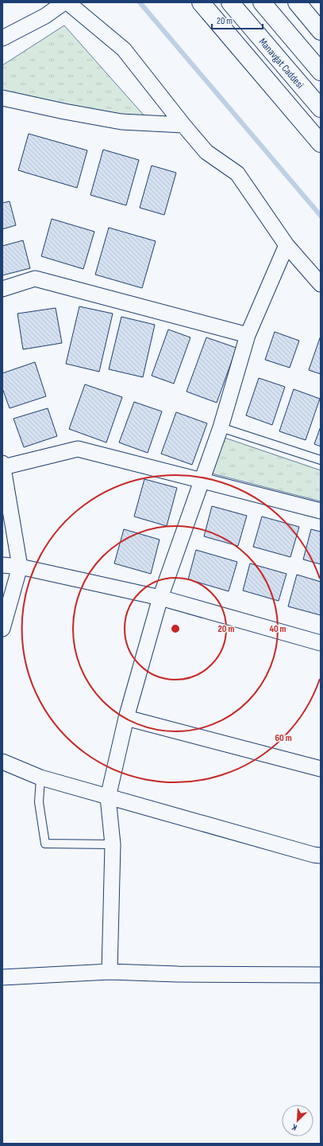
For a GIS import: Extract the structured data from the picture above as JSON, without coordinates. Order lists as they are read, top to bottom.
{
  "streets": {
    "main road": ["Manavgat Caddesi"]
  },
  "scale_bar": "20 m",
  "north": "bottom left",
  "rings": ["20 m", "40 m", "60 m"]
}
